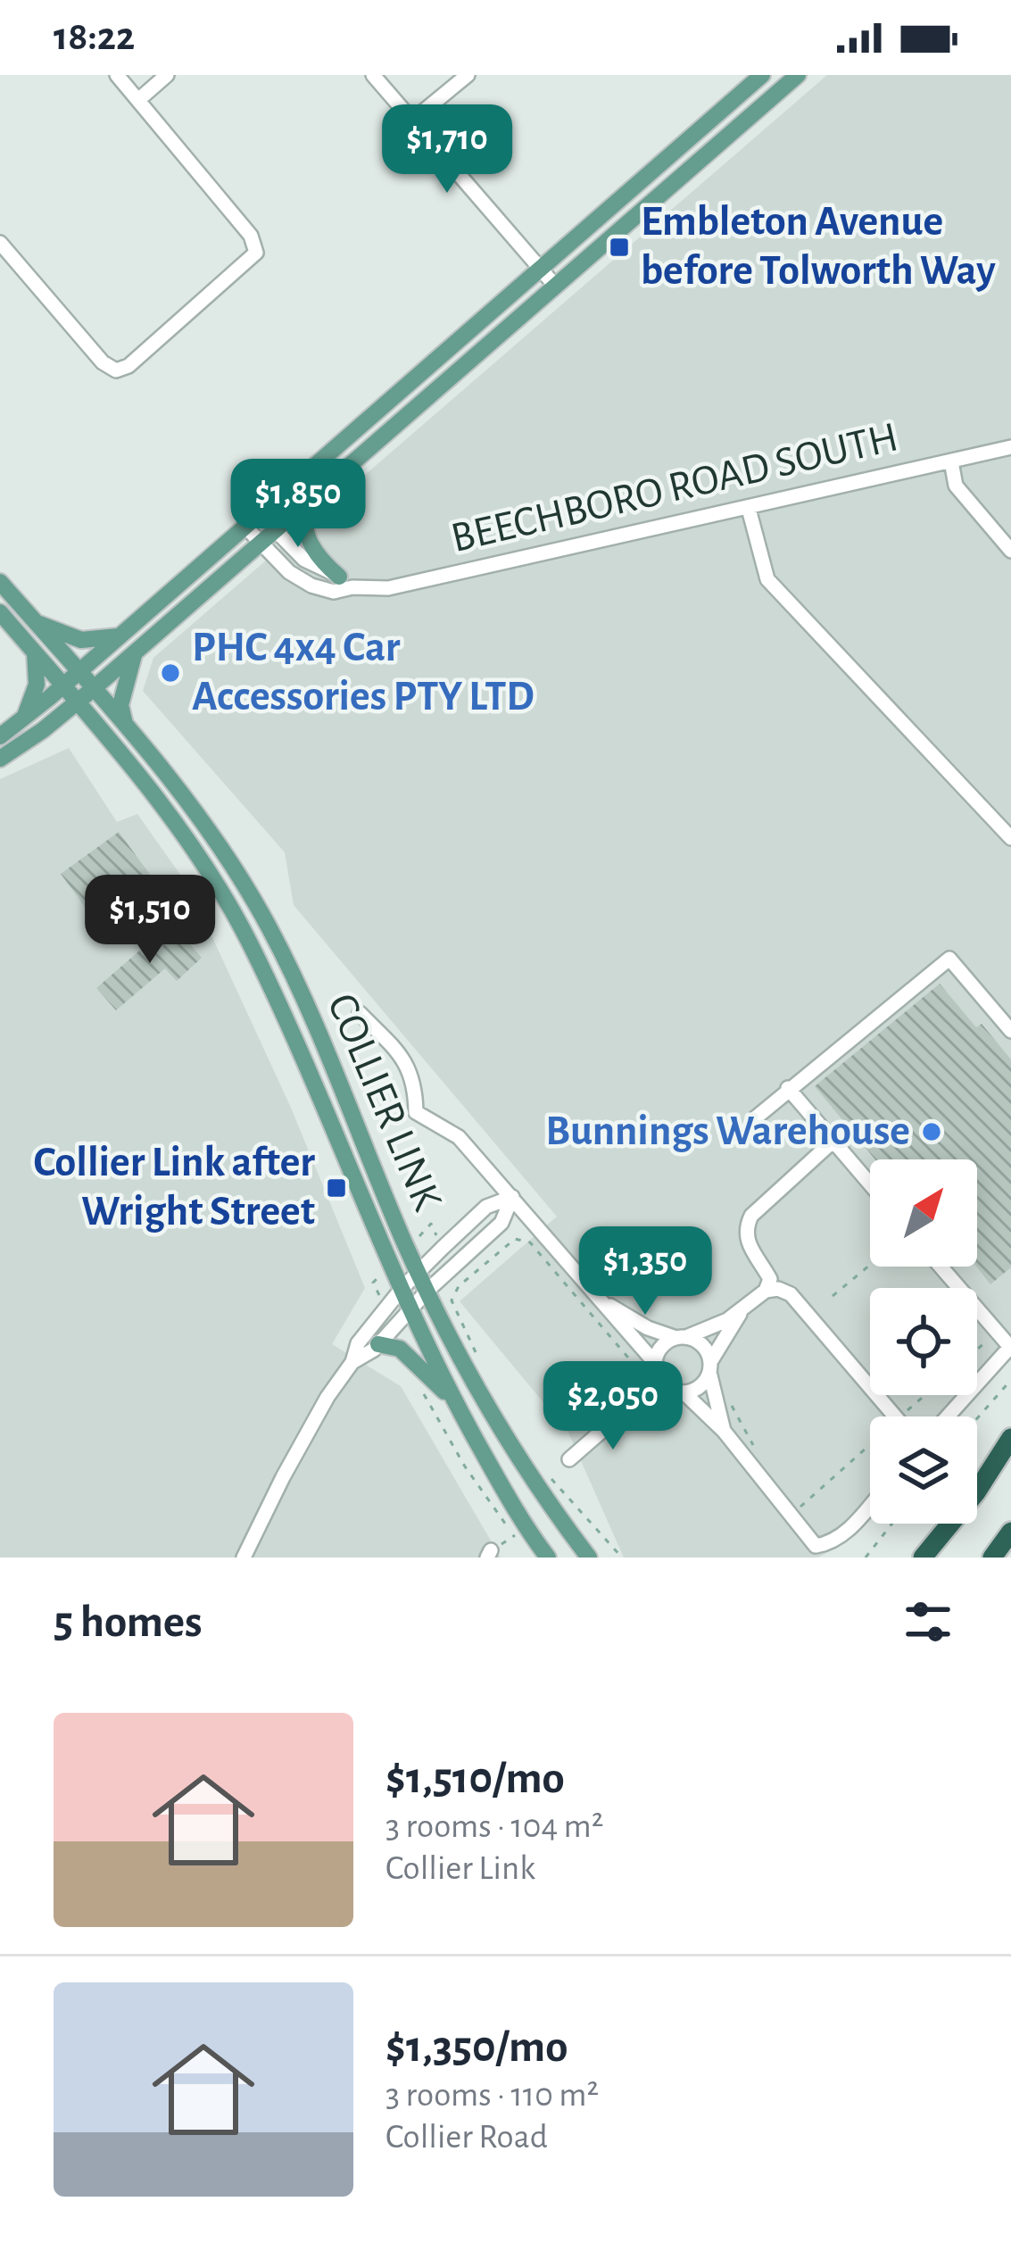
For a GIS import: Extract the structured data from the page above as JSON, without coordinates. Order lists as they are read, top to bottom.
{
  "streets": {
    "main road": ["COLLIER LINK"],
    "street": ["BEECHBORO ROAD SOUTH"]
  },
  "places": {
    "transit": ["Embleton Avenue before Tolworth Way", "Collier Link after Wright Street"],
    "other": ["PHC 4x4 Car Accessories PTY LTD", "Bunnings Warehouse"]
  },
  "north": "top right",
  "page": {
    "status": "18:22",
    "price": [
      "$1,710",
      "$1,850",
      "$1,510",
      "$1,350",
      "$2,050"
    ],
    "heading": "5 homes",
    "list": [
      {
        "name": "$1,510/mo",
        "note": "3 rooms · 104 m² · Collier Link"
      },
      {
        "name": "$1,350/mo",
        "note": "3 rooms · 110 m² · Collier Road"
      }
    ]
  }
}
